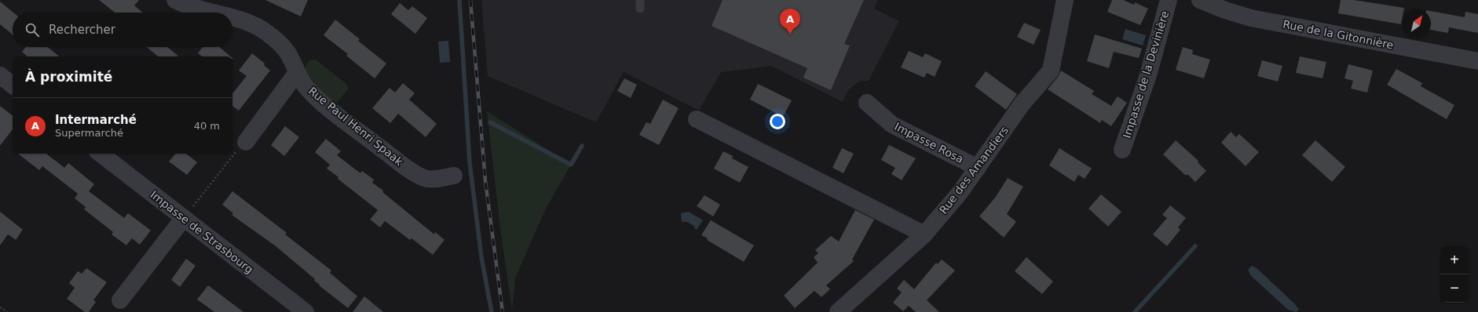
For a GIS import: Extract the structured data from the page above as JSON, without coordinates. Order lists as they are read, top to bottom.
{
  "streets": {
    "street": [
      "Rue de la Gitonnière",
      "Impasse de la Devinière",
      "Rue Paul Henri Spaak",
      "Impasse Rosa",
      "Rue des Amandiers",
      "Impasse de Strasbourg"
    ]
  },
  "crossings": [
    ["Impasse Rosa", "Rue des Amandiers"]
  ],
  "north": "top right",
  "page": {
    "pins": "A",
    "search": "Rechercher",
    "heading": "À proximité",
    "list": [
      {
        "mark": "A",
        "name": "Intermarché",
        "note": "Supermarché",
        "value": "40 m"
      }
    ],
    "map_buttons": ["+", "−"]
  }
}
